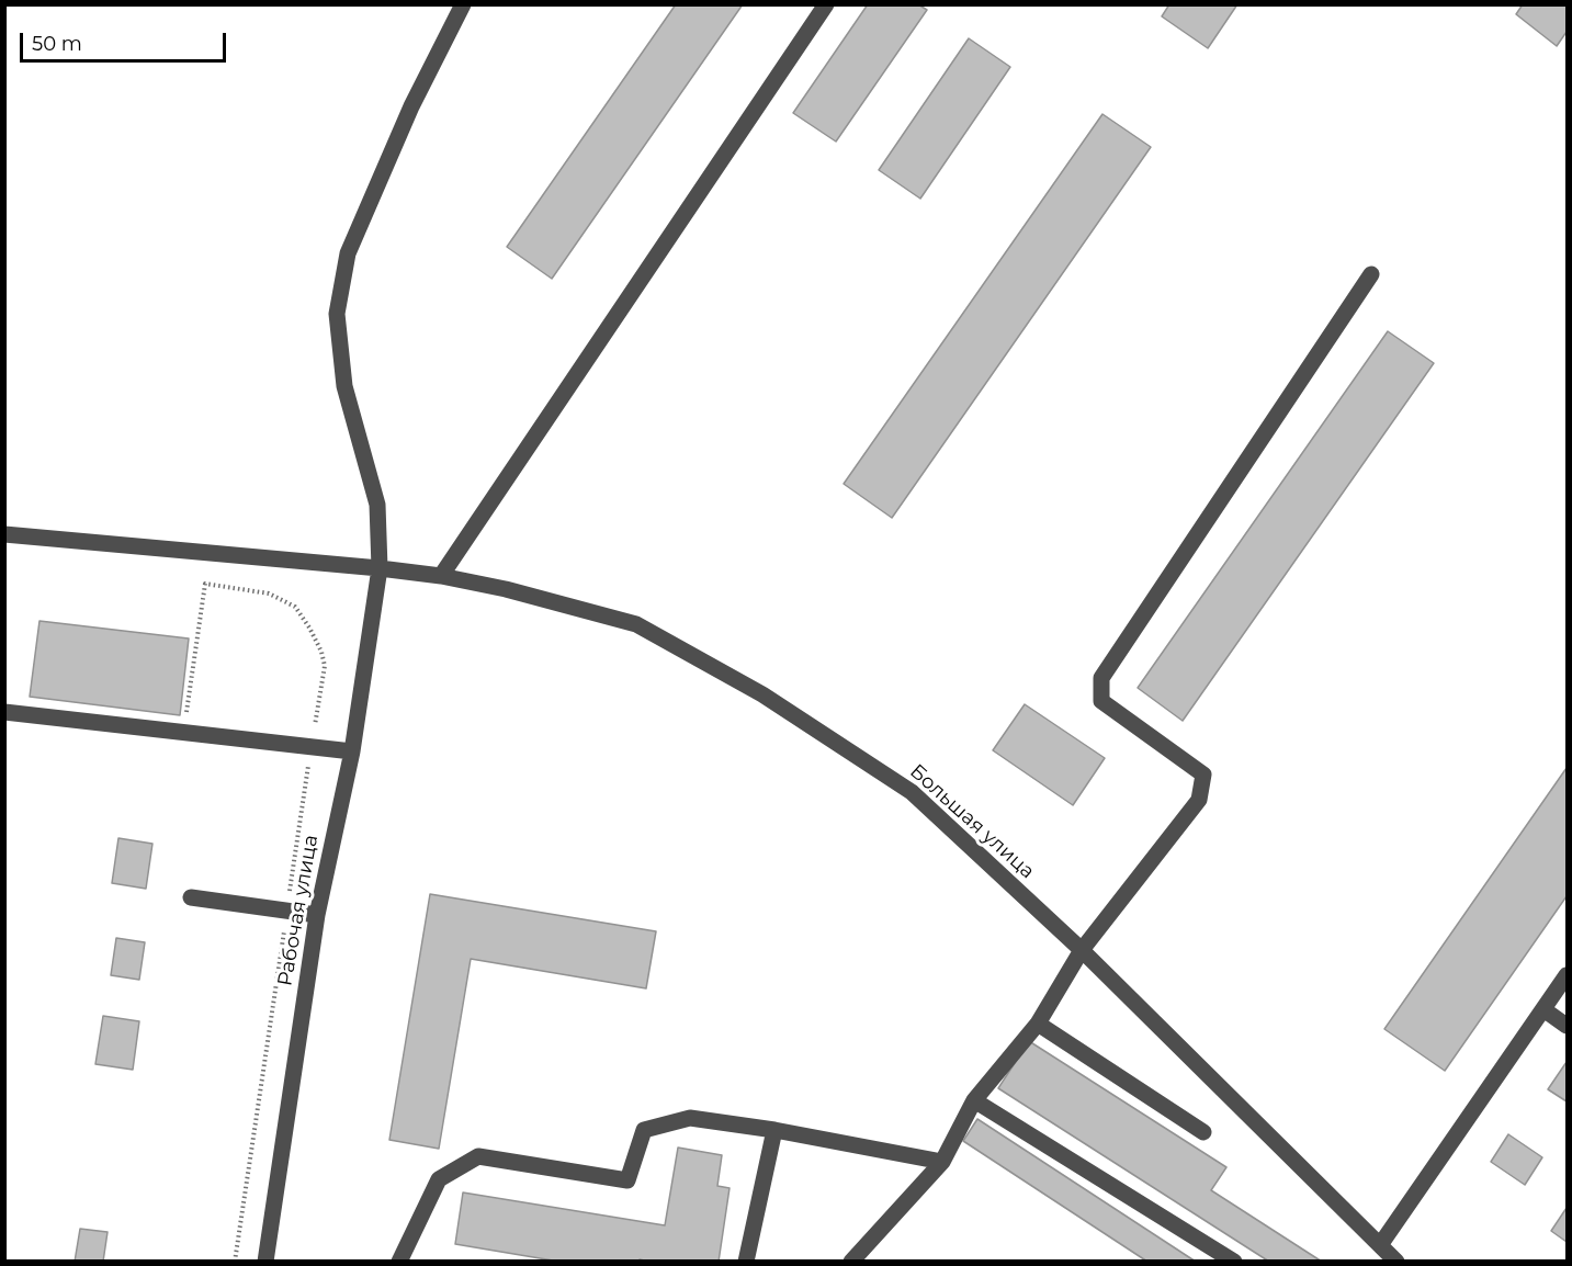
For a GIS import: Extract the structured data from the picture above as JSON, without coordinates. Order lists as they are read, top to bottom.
{
  "streets": {
    "street": ["Большая улица", "Рабочая улица"]
  },
  "crossings": [
    ["Большая улица", "Рабочая улица"]
  ],
  "scale_bar": "50 m"
}
